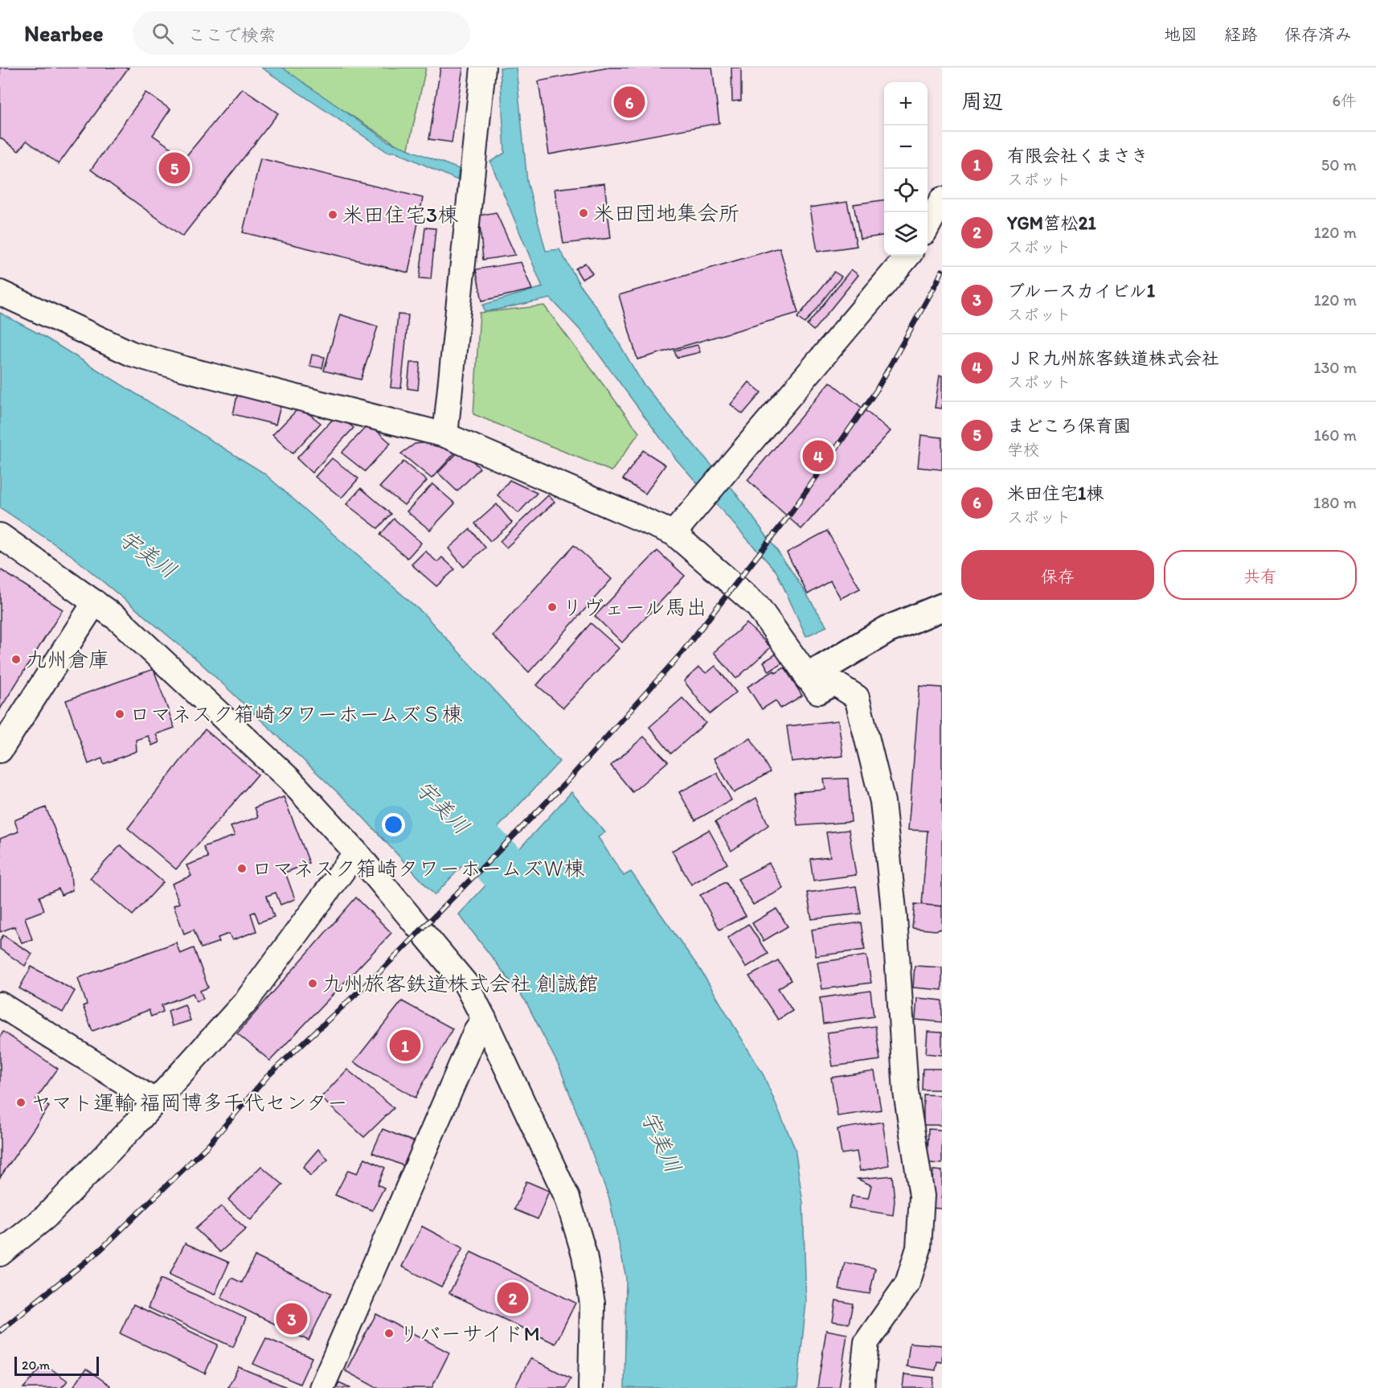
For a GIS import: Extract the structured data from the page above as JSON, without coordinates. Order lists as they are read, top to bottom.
{
  "water": ["宇美川"],
  "places": [
    "米田団地集会所",
    "米田住宅3棟",
    "リヴェール馬出",
    "九州倉庫",
    "ロマネスク箱崎タワーホームズＳ棟",
    "ロマネスク箱崎タワーホームズＷ棟",
    "九州旅客鉄道株式会社 創誠館",
    "ヤマト運輸 福岡博多千代センター",
    "リバーサイドM"
  ],
  "scale_bar": "20 m",
  "page": {
    "header": "Nearbee",
    "search": "ここで検索",
    "nav": ["地図", "経路", "保存済み"],
    "heading": ["周辺", "6件"],
    "map_buttons": ["+", "−"],
    "pins": [
      "6",
      "5",
      "4",
      "1",
      "2",
      "3"
    ],
    "list": [
      {
        "mark": "1",
        "name": "有限会社くまさき",
        "note": "スポット",
        "value": "50 m"
      },
      {
        "mark": "2",
        "name": "YGM筥松21",
        "note": "スポット",
        "value": "120 m"
      },
      {
        "mark": "3",
        "name": "ブルースカイビル1",
        "note": "スポット",
        "value": "120 m"
      },
      {
        "mark": "4",
        "name": "ＪＲ九州旅客鉄道株式会社",
        "note": "スポット",
        "value": "130 m"
      },
      {
        "mark": "5",
        "name": "まどころ保育園",
        "note": "学校",
        "value": "160 m"
      },
      {
        "mark": "6",
        "name": "米田住宅1棟",
        "note": "スポット",
        "value": "180 m"
      }
    ],
    "buttons": ["保存", "共有"],
    "scale": "20 m"
  }
}
